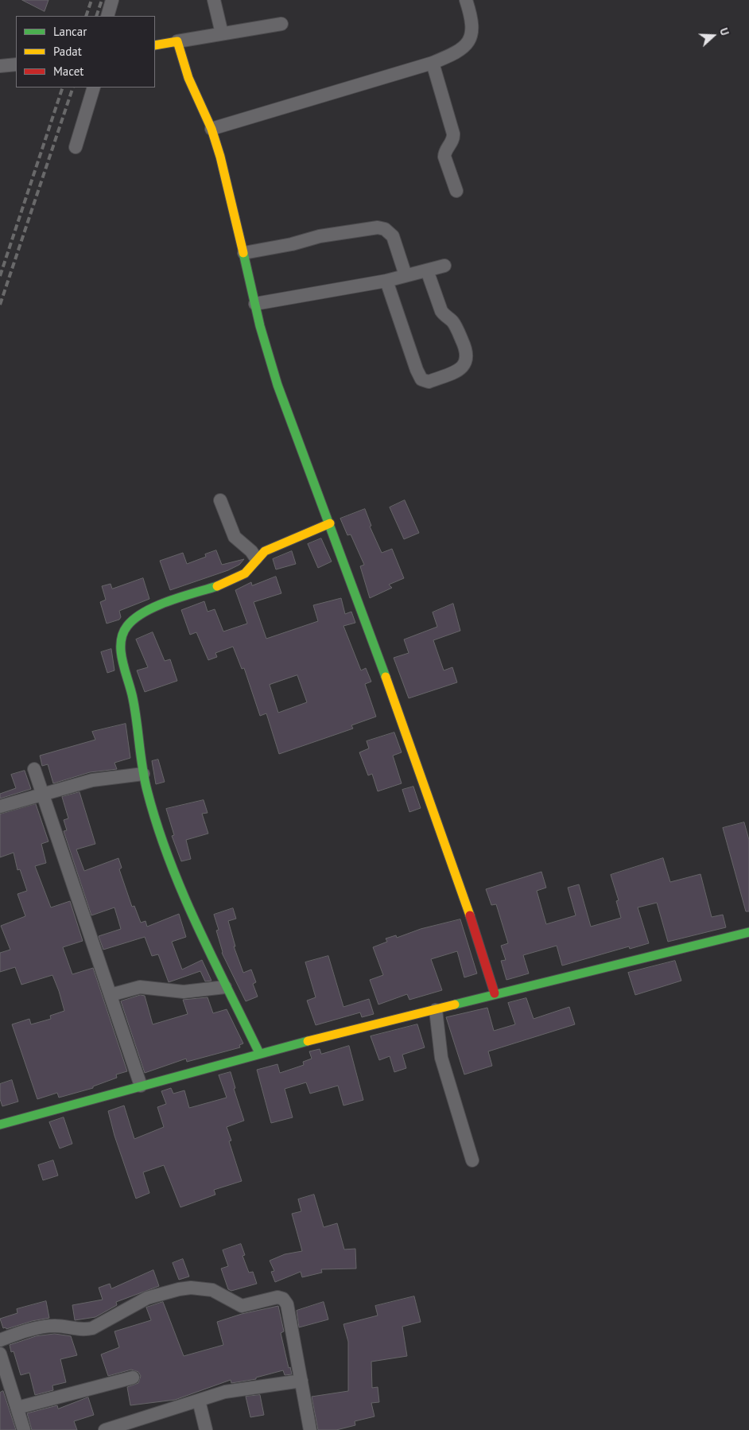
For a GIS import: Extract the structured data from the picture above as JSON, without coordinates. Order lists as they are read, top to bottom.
{
  "legend": ["Lancar", "Padat", "Macet"],
  "north": "right"
}
